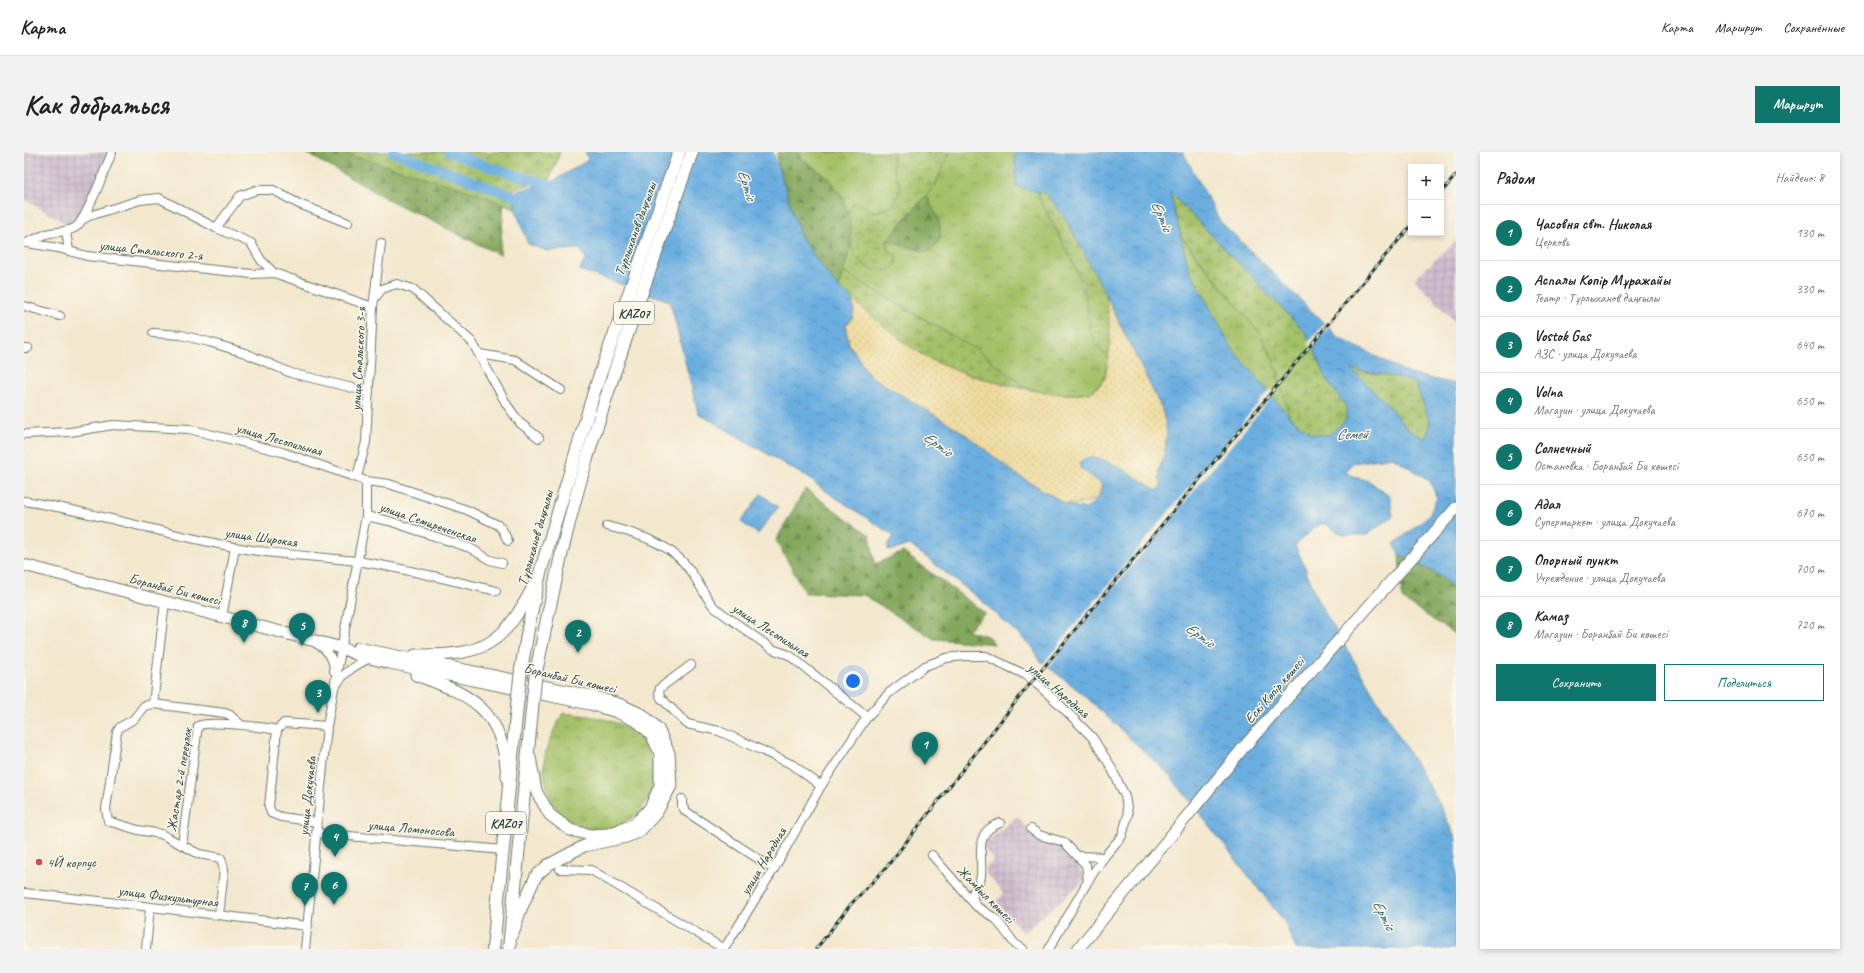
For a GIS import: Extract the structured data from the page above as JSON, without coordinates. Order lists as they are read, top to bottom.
{
  "streets": {
    "highway": ["Тұрлыханов даңғылы", "KAZ07"],
    "main road": ["Боранбай Би көшесі", "Ескі Көпір көшесі"],
    "street": [
      "улица Стальского 2-я",
      "улица Стальского 3-я",
      "улица Лесопильная",
      "улица Семиреченская",
      "улица Широкая",
      "улица Народная",
      "Жастар 2-й переулок",
      "улица Докучаева",
      "улица Ломоносова",
      "Жамбыл көшесі",
      "улица Физкультурная"
    ]
  },
  "crossings": [
    ["Тұрлыханов даңғылы", "улица Ломоносова"],
    ["улица Стальского 2-я", "улица Стальского 3-я"],
    ["улица Стальского 3-я", "улица Лесопильная"],
    ["улица Лесопильная", "улица Народная"],
    ["Боранбай Би көшесі", "улица Докучаева"],
    ["улица Докучаева", "улица Ломоносова"],
    ["улица Докучаева", "улица Физкультурная"]
  ],
  "water": ["Ертіс", "Семей"],
  "places": ["4Й корпус"],
  "page": {
    "header": "Карта",
    "nav": ["Карта", "Маршрут", "Сохранённые"],
    "buttons": [
      "Маршрут",
      ["Сохранить", "Поделиться"]
    ],
    "title": "Как добраться",
    "heading": ["Рядом", "Найдено: 8"],
    "map_buttons": ["+", "−"],
    "list": [
      {
        "mark": "1",
        "name": "Часовня свт. Николая",
        "note": "Церковь",
        "value": "130 m"
      },
      {
        "mark": "2",
        "name": "Аспалы Көпір Мұражайы",
        "note": "Театр · Тұрлыханов даңғылы",
        "value": "330 m"
      },
      {
        "mark": "3",
        "name": "Vostok Gas",
        "note": "АЗС · улица Докучаева",
        "value": "640 m"
      },
      {
        "mark": "4",
        "name": "Volna",
        "note": "Магазин · улица Докучаева",
        "value": "650 m"
      },
      {
        "mark": "5",
        "name": "Солнечный",
        "note": "Остановка · Боранбай Би көшесі",
        "value": "650 m"
      },
      {
        "mark": "6",
        "name": "Адал",
        "note": "Супермаркет · улица Докучаева",
        "value": "670 m"
      },
      {
        "mark": "7",
        "name": "Опорный пункт",
        "note": "Учреждение · улица Докучаева",
        "value": "700 m"
      },
      {
        "mark": "8",
        "name": "Камаз",
        "note": "Магазин · Боранбай Би көшесі",
        "value": "720 m"
      }
    ],
    "pins": [
      "8",
      "5",
      "2",
      "3",
      "1",
      "4",
      "6",
      "7"
    ]
  }
}
